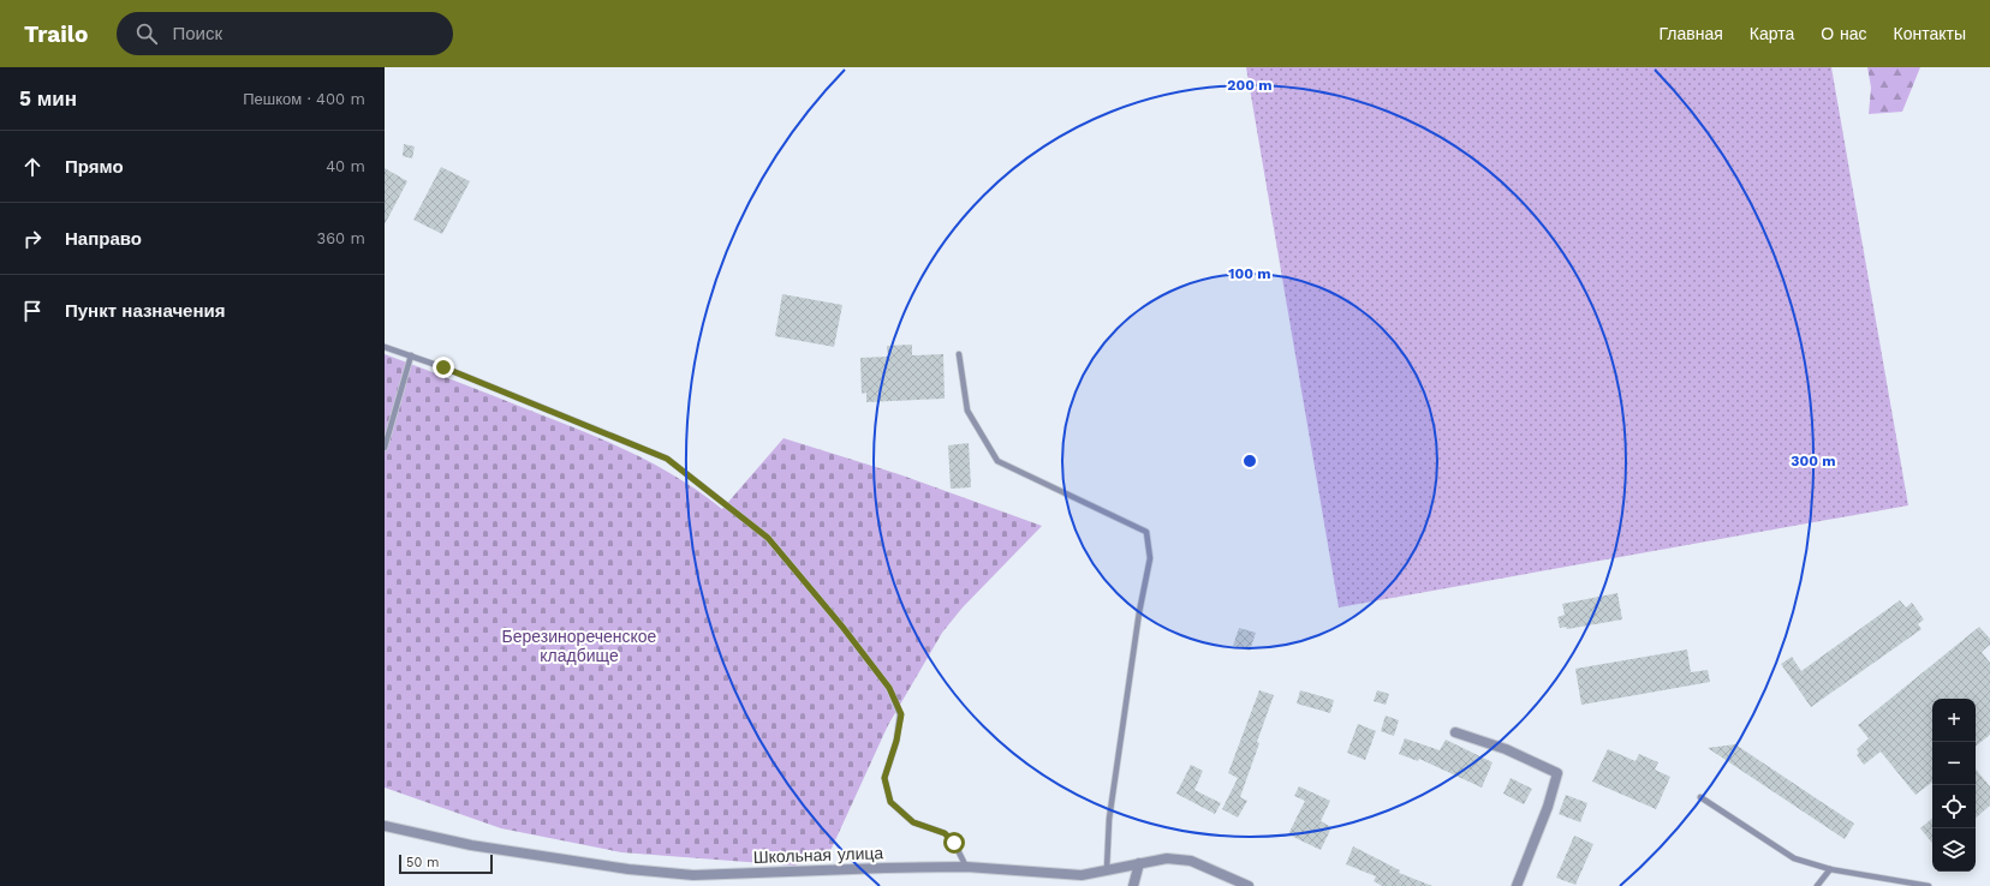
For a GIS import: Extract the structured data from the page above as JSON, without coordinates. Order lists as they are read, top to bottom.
{
  "streets": {
    "street": ["Школьная улица"]
  },
  "parks": ["Березинореченское кладбище"],
  "scale_bar": "50 m",
  "page": {
    "header": "Trailo",
    "search": "Поиск",
    "nav": [
      "Главная",
      "Карта",
      "О нас",
      "Контакты"
    ],
    "heading": ["5 мин", "Пешком · 400 m"],
    "list": [
      ["Прямо", "40 m"],
      ["Направо", "360 m"],
      "Пункт назначения"
    ],
    "map_buttons": ["+", "−"],
    "scale": "50 m"
  },
  "rings": ["200 m", "100 m", "300 m"]
}
